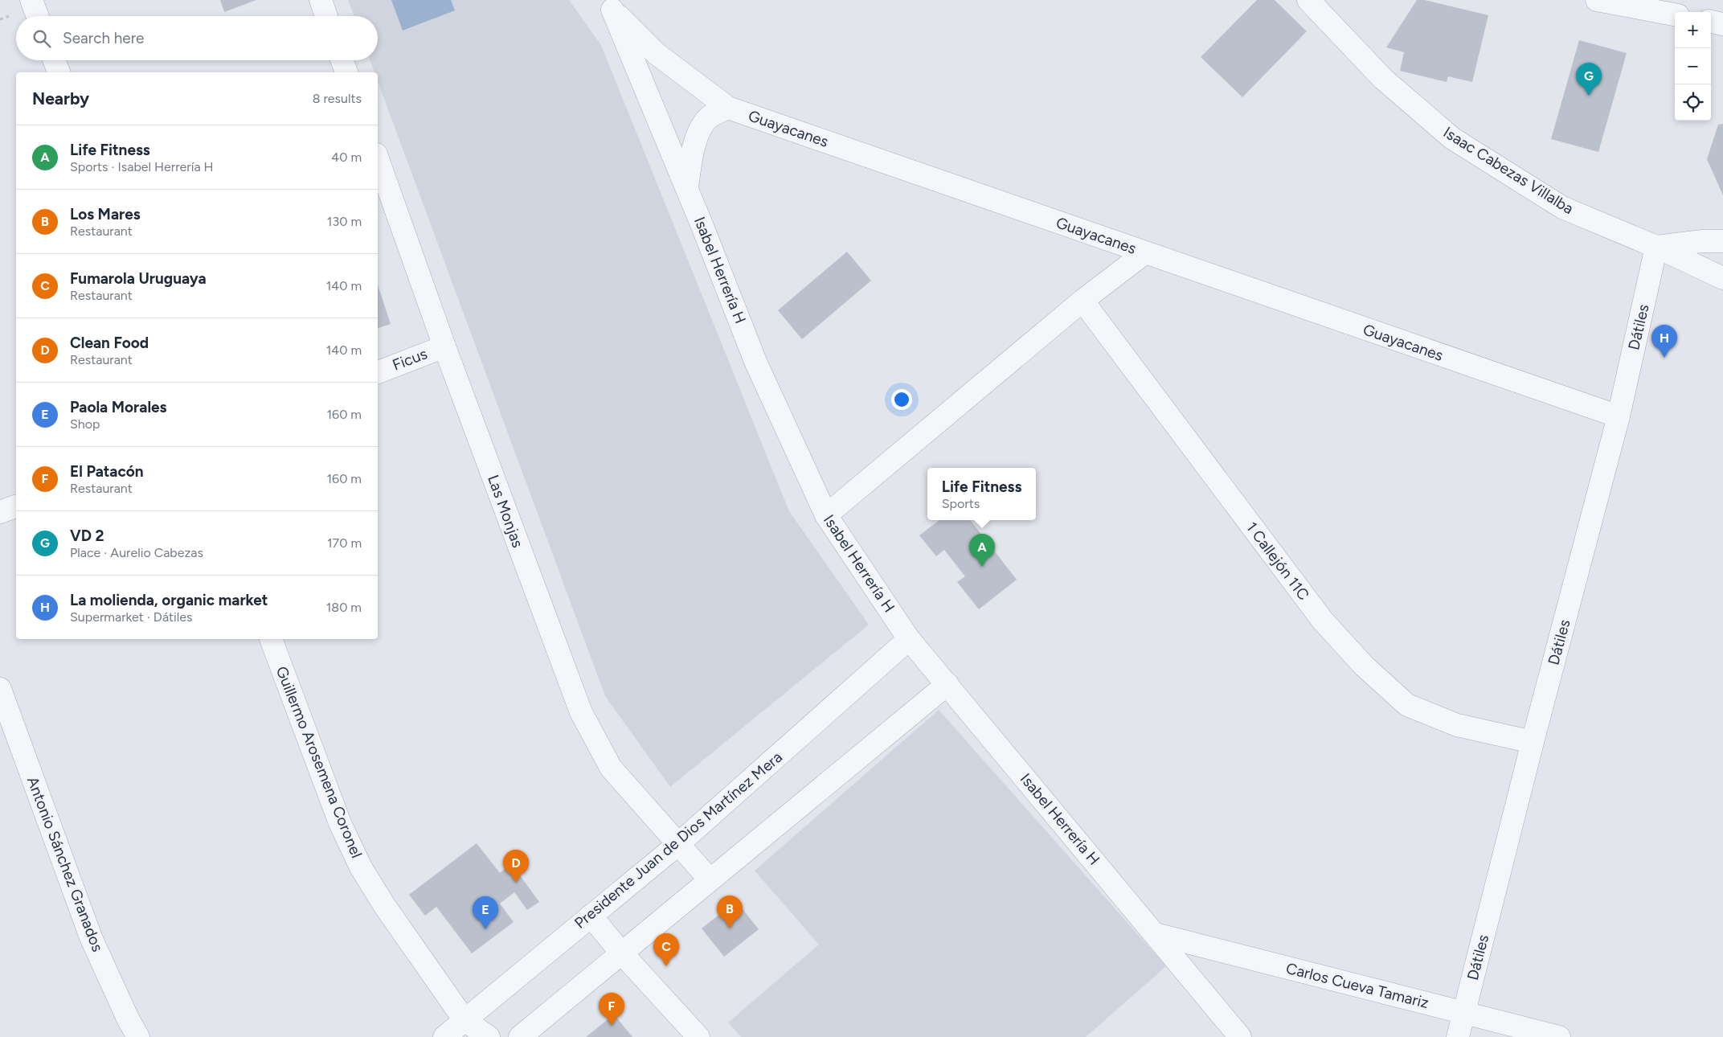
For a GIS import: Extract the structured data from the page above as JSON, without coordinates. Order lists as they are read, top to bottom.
{
  "streets": {
    "street": [
      "Guayacanes",
      "Isaac Cabezas Villalba",
      "Isabel Herrería H",
      "Dátiles",
      "Ficus",
      "Las Monjas",
      "1 Callejón 11C",
      "Guillermo Arosemena Coronel",
      "Presidente Juan de Dios Martínez Mera",
      "Antonio Sánchez Granados",
      "Carlos Cueva Tamariz"
    ]
  },
  "crossings": [
    ["Guayacanes", "Isabel Herrería H"],
    ["Guayacanes", "Dátiles"],
    ["Isaac Cabezas Villalba", "Dátiles"],
    ["Isabel Herrería H", "Presidente Juan de Dios Martínez Mera"],
    ["Isabel Herrería H", "Carlos Cueva Tamariz"],
    ["Dátiles", "1 Callejón 11C"],
    ["Dátiles", "Carlos Cueva Tamariz"],
    ["Ficus", "Las Monjas"],
    ["Las Monjas", "Presidente Juan de Dios Martínez Mera"],
    ["Guillermo Arosemena Coronel", "Presidente Juan de Dios Martínez Mera"]
  ],
  "page": {
    "map_buttons": ["+", "−"],
    "search": "Search here",
    "pins": [
      "G",
      "H",
      "A",
      "D",
      "B",
      "E",
      "C",
      "F"
    ],
    "heading": ["Nearby", "8 results"],
    "list": [
      {
        "mark": "A",
        "name": "Life Fitness",
        "note": "Sports · Isabel Herrería H",
        "value": "40 m"
      },
      {
        "mark": "B",
        "name": "Los Mares",
        "note": "Restaurant",
        "value": "130 m"
      },
      {
        "mark": "C",
        "name": "Fumarola Uruguaya",
        "note": "Restaurant",
        "value": "140 m"
      },
      {
        "mark": "D",
        "name": "Clean Food",
        "note": "Restaurant",
        "value": "140 m"
      },
      {
        "mark": "E",
        "name": "Paola Morales",
        "note": "Shop",
        "value": "160 m"
      },
      {
        "mark": "F",
        "name": "El Patacón",
        "note": "Restaurant",
        "value": "160 m"
      },
      {
        "mark": "G",
        "name": "VD 2",
        "note": "Place · Aurelio Cabezas",
        "value": "170 m"
      },
      {
        "mark": "H",
        "name": "La molienda, organic market",
        "note": "Supermarket · Dátiles",
        "value": "180 m"
      }
    ],
    "popup": ["Life Fitness", "Sports"]
  }
}
